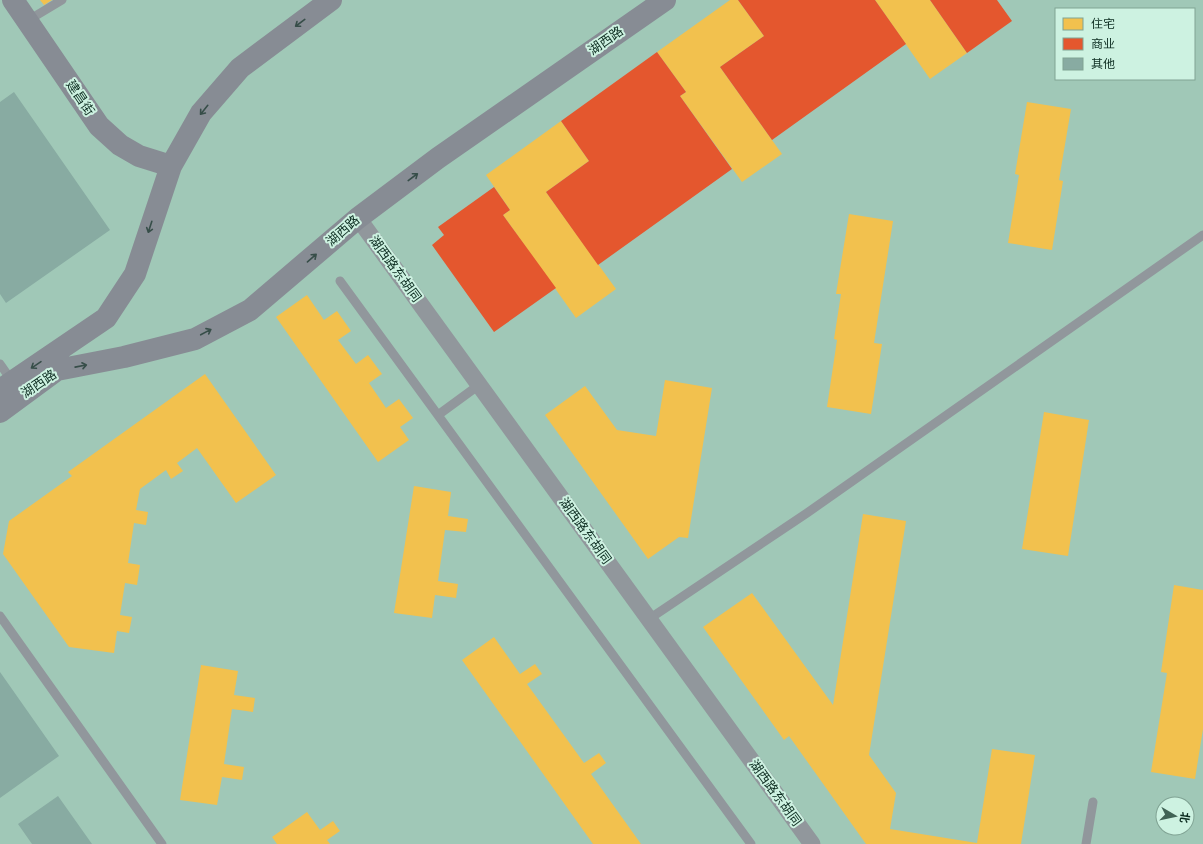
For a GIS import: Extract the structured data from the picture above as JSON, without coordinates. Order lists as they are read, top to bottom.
{
  "streets": {
    "main road": ["湖西路", "建昌街"],
    "street": ["湖西路东胡同"]
  },
  "crossings": [
    ["湖西路", "建昌街"],
    ["湖西路", "湖西路东胡同"]
  ],
  "legend": ["住宅", "商业", "其他"],
  "north": "right"
}
